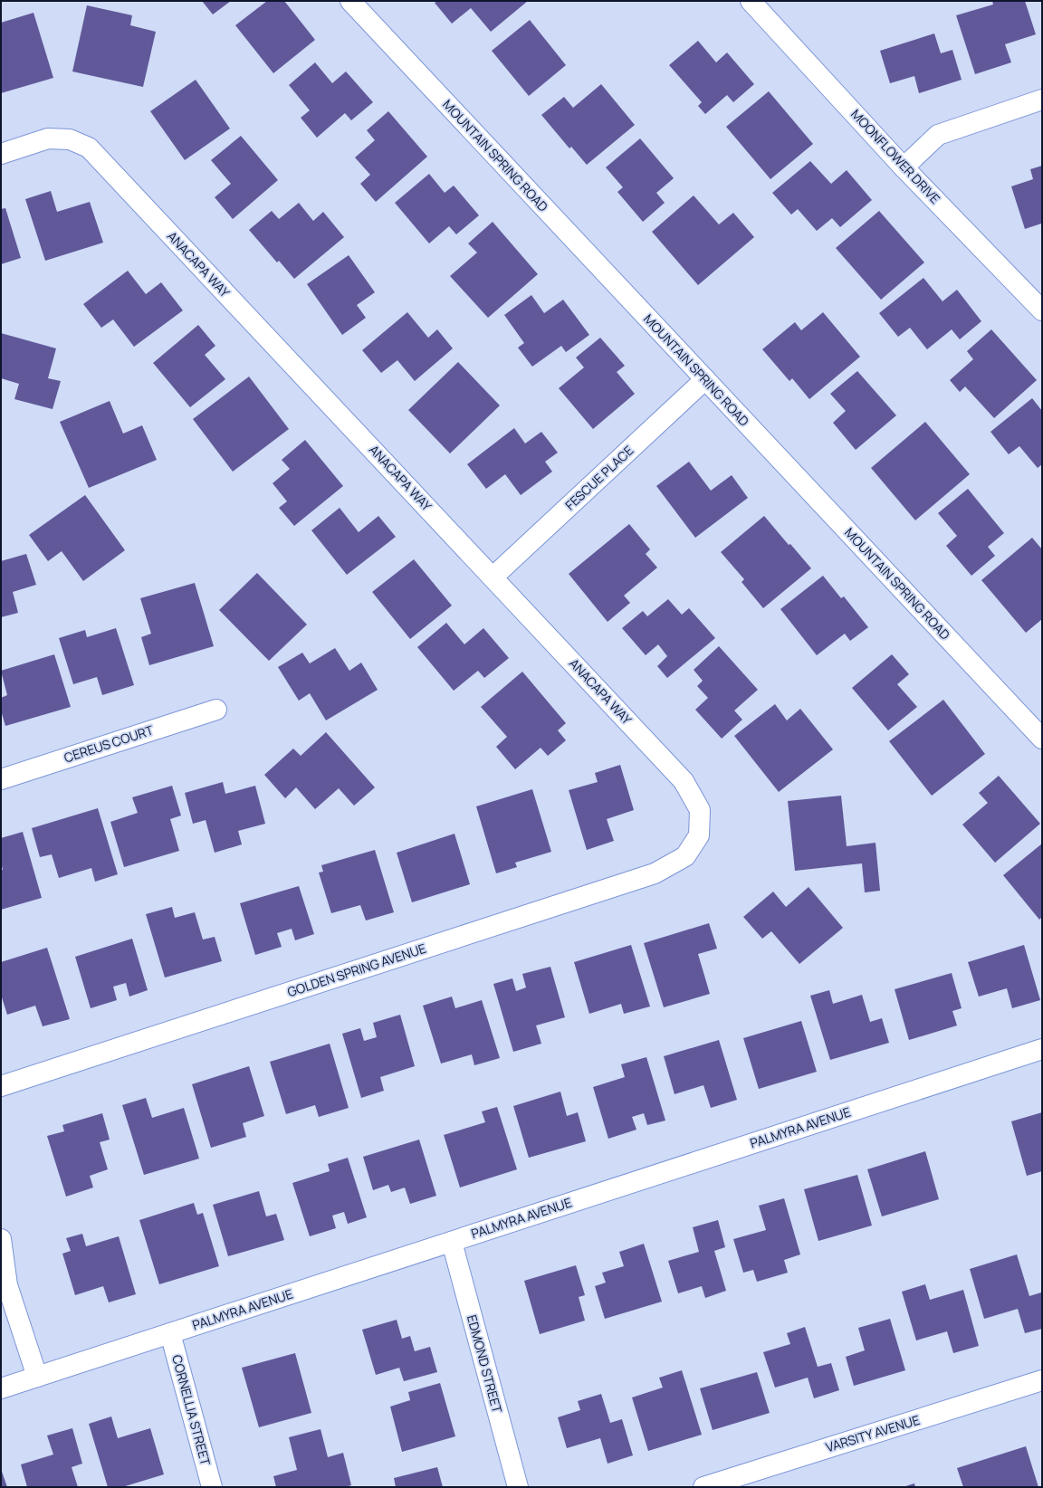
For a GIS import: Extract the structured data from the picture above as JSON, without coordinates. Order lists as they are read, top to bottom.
{
  "streets": {
    "street": [
      "MOUNTAIN SPRING ROAD",
      "MOONFLOWER DRIVE",
      "ANACAPA WAY",
      "FESCUE PLACE",
      "CEREUS COURT",
      "GOLDEN SPRING AVENUE",
      "PALMYRA AVENUE",
      "EDMOND STREET",
      "CORNELLIA STREET",
      "VARSITY AVENUE"
    ]
  },
  "crossings": [
    ["MOUNTAIN SPRING ROAD", "FESCUE PLACE"],
    ["ANACAPA WAY", "FESCUE PLACE"],
    ["ANACAPA WAY", "GOLDEN SPRING AVENUE"],
    ["PALMYRA AVENUE", "EDMOND STREET"],
    ["PALMYRA AVENUE", "CORNELLIA STREET"]
  ]
}
